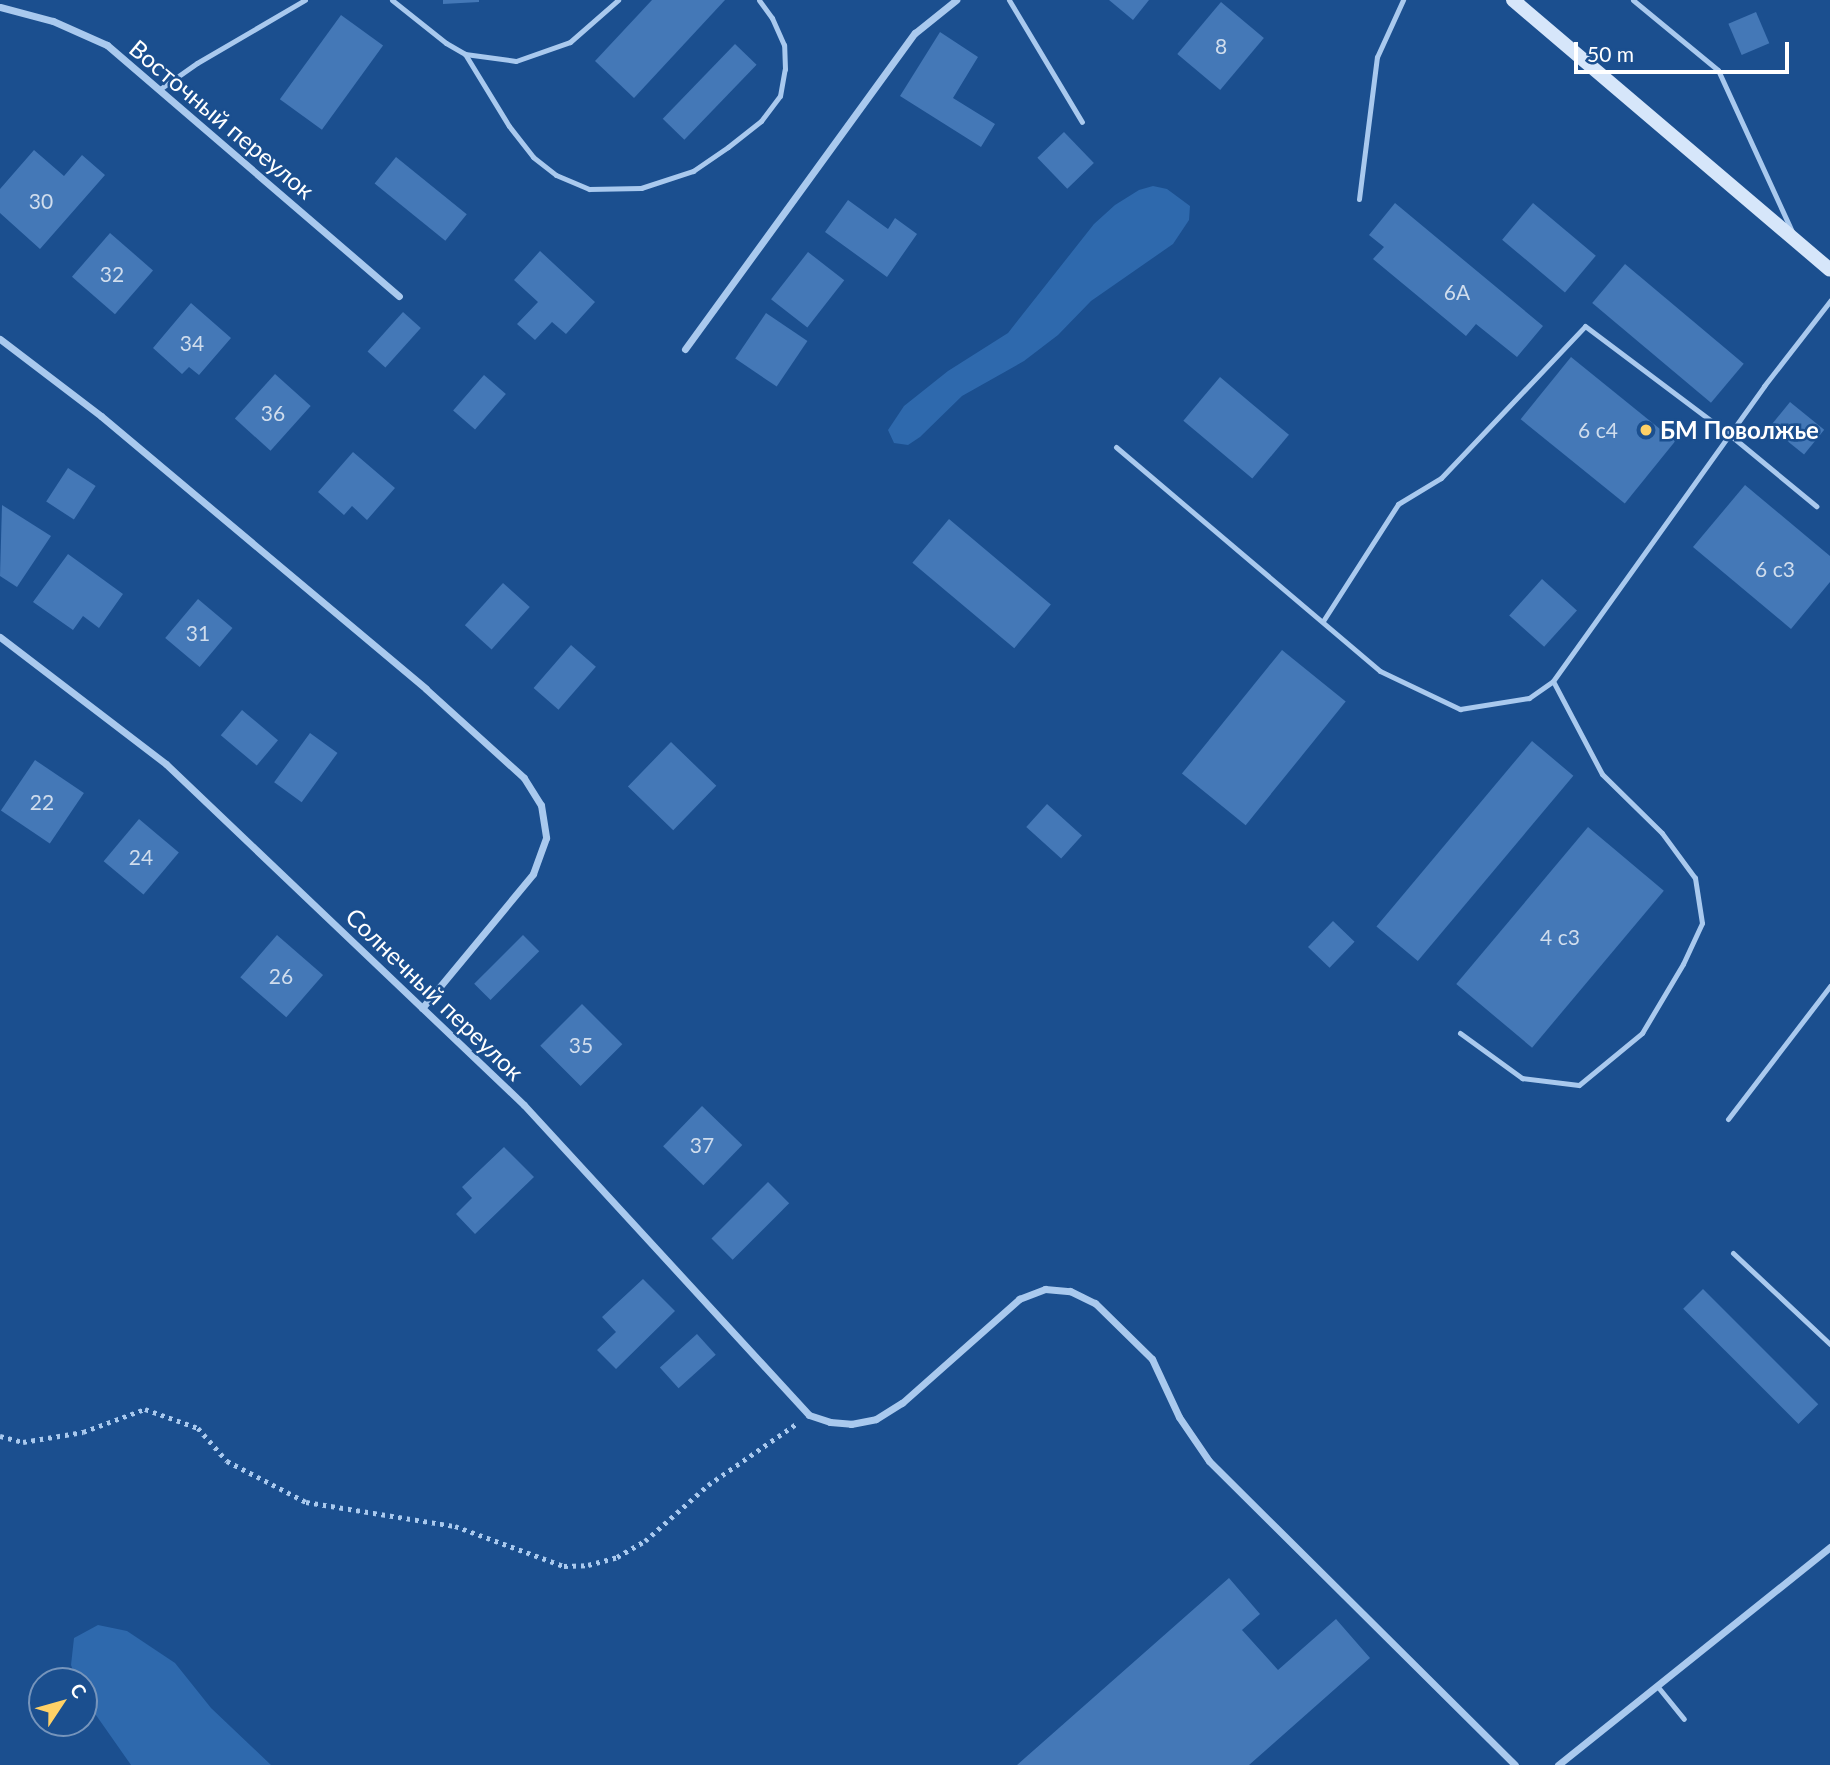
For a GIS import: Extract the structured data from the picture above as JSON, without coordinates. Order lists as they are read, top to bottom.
{
  "streets": {
    "street": ["Восточный переулок", "Солнечный переулок"]
  },
  "places": ["БМ Поволжье"],
  "house_numbers": [
    "8",
    "30",
    "32",
    "6А",
    "34",
    "36",
    "6 с4",
    "6 с3",
    "31",
    "22",
    "24",
    "4 с3",
    "26",
    "35",
    "37"
  ],
  "scale_bar": "50 m",
  "north": "top right"
}
